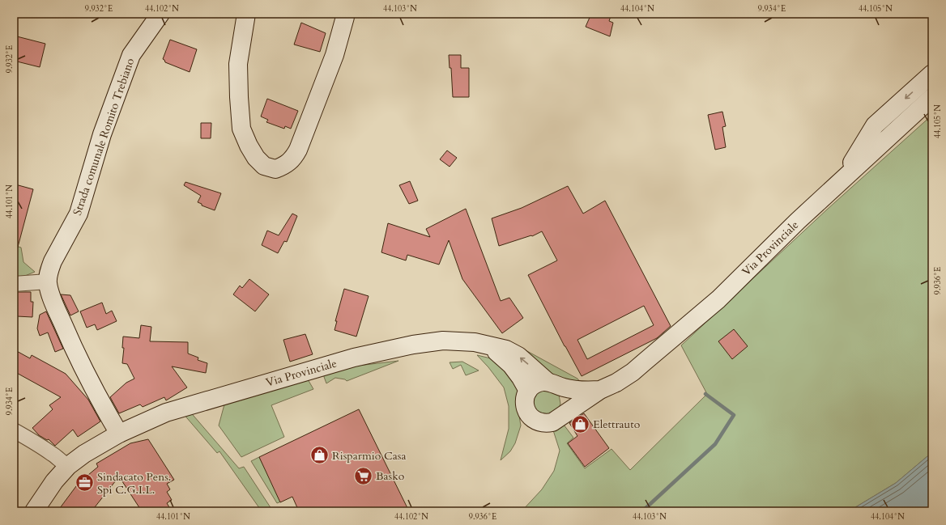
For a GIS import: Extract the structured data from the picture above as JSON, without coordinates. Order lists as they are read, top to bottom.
{
  "streets": {
    "main road": ["Strada comunale Romito Trebiano", "Via Provinciale"]
  },
  "crossings": [
    ["Strada comunale Romito Trebiano", "Via Provinciale"]
  ],
  "places": {
    "shop": ["Elettrauto", "Risparmio Casa"],
    "supermarket": ["Basko"],
    "office": ["Sindacato Pens. Spi C.G.I.L."]
  },
  "coordinates": [
    "9.932°E",
    "44.102°N",
    "44.103°N",
    "44.104°N",
    "9.934°E",
    "44.105°N",
    "44.101°N",
    "9.936°E"
  ]
}
